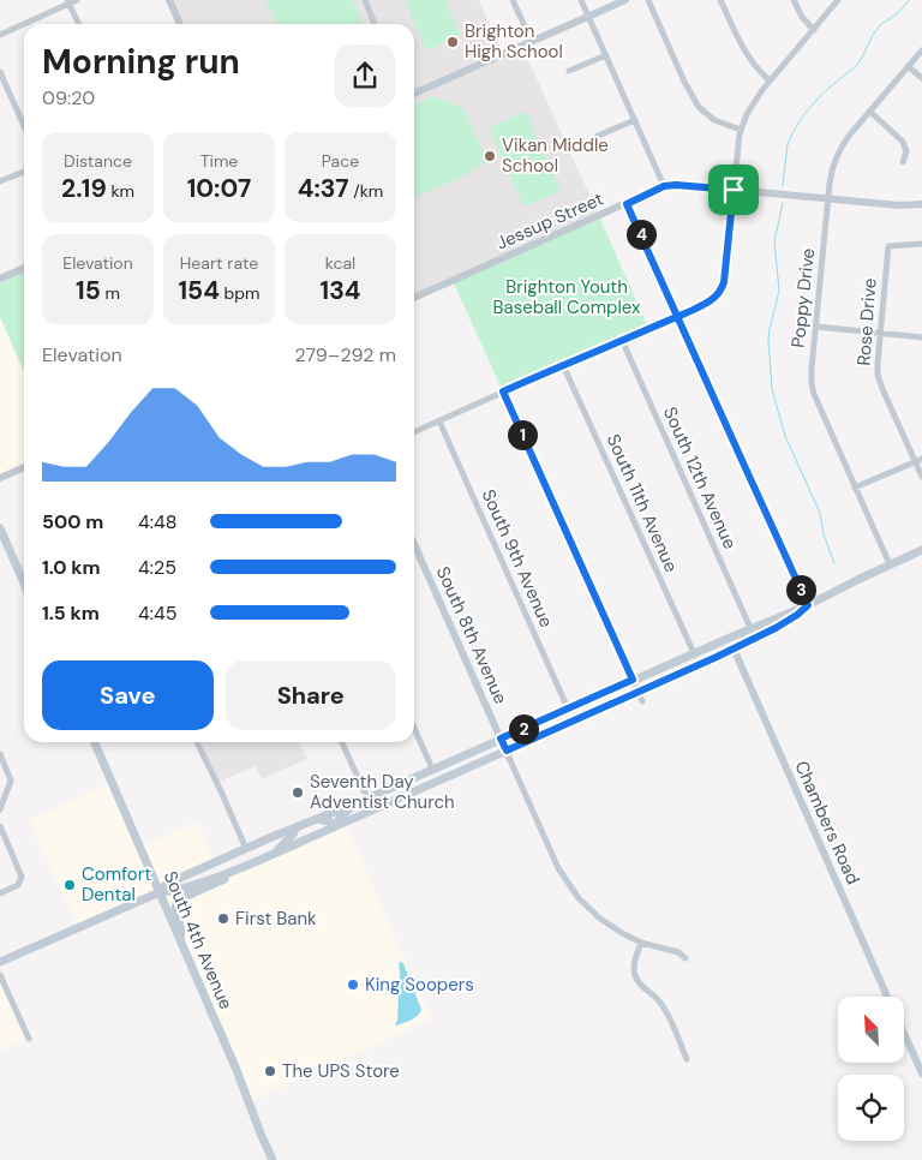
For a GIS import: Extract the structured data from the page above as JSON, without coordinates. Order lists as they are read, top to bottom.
{
  "streets": {
    "main road": ["South 4th Avenue"],
    "street": [
      "Jessup Street",
      "Poppy Drive",
      "Rose Drive",
      "South 12th Avenue",
      "South 11th Avenue",
      "South 9th Avenue",
      "South 8th Avenue",
      "Chambers Road"
    ]
  },
  "crossings": [
    ["Jessup Street", "Poppy Drive"]
  ],
  "parks": ["Brighton Youth Baseball Complex"],
  "places": [
    "Brighton High School",
    "Vikan Middle School",
    "Seventh Day Adventist Church",
    "Comfort Dental",
    "First Bank",
    "King Soopers",
    "The UPS Store"
  ],
  "north": "top left",
  "page": {
    "heading": ["Morning run", "09:20"],
    "stats": [
      ["Distance", "2.19 km"],
      ["Time", "10:07"],
      ["Pace", "4:37 /km"],
      ["Elevation", "15 m"],
      ["Heart rate", "154 bpm"],
      ["kcal", "134"]
    ],
    "pins": [
      "4",
      "1",
      "3",
      "2"
    ],
    "chart": ["Elevation", "279–292 m"],
    "list": [
      {
        "name": "500 m",
        "note": "4:48"
      },
      {
        "name": "1.0 km",
        "note": "4:25"
      },
      {
        "name": "1.5 km",
        "note": "4:45"
      }
    ],
    "buttons": ["Save", "Share"]
  }
}
